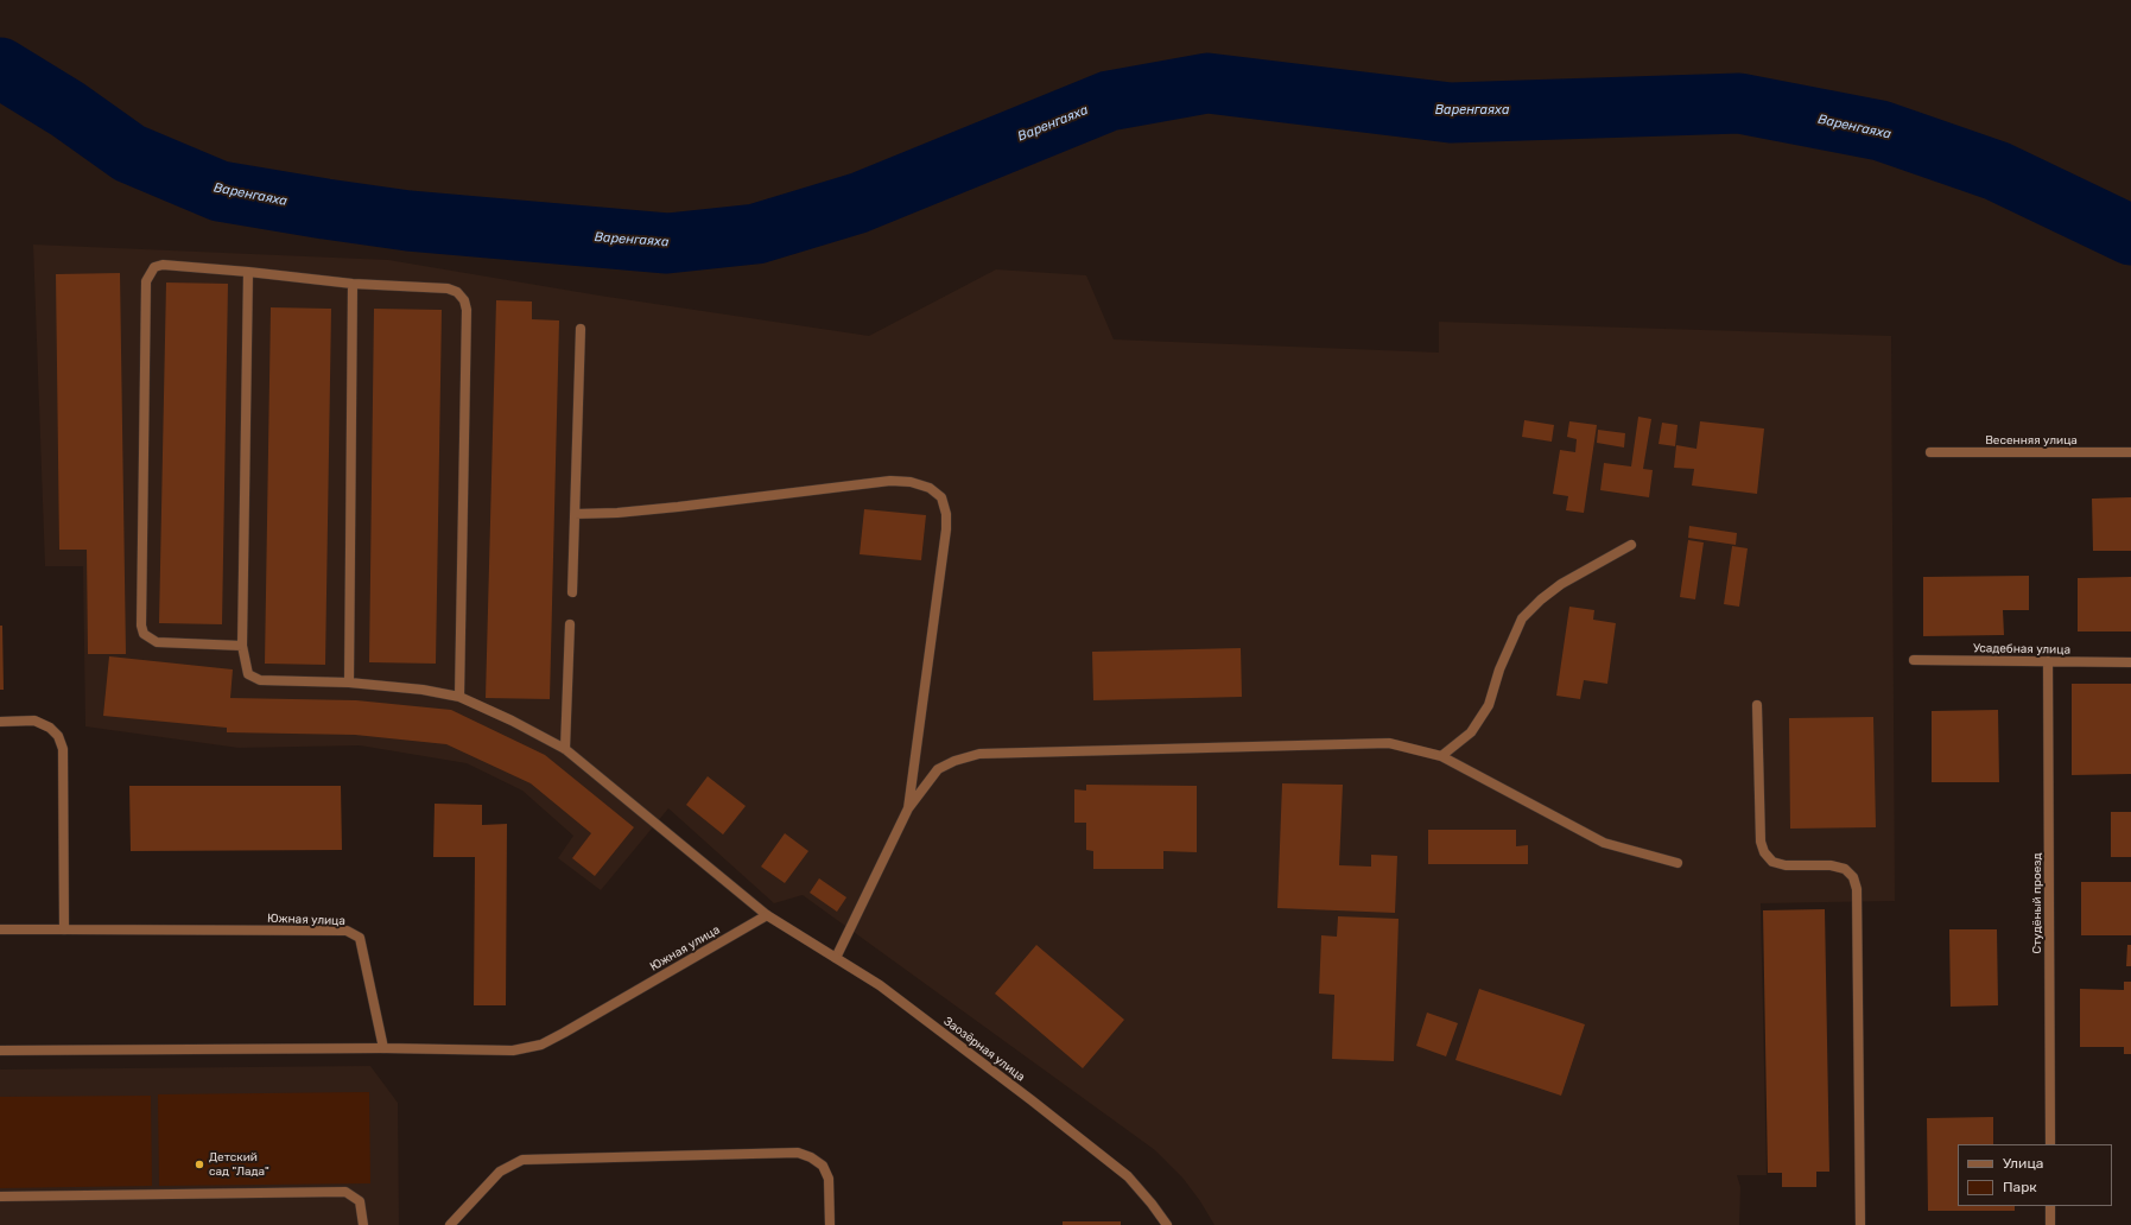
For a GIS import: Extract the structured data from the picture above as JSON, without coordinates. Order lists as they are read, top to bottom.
{
  "streets": {
    "street": [
      "Весенняя улица",
      "Усадебная улица",
      "Студёный проезд",
      "Южная улица",
      "Заозёрная улица"
    ]
  },
  "crossings": [
    ["Усадебная улица", "Студёный проезд"],
    ["Южная улица", "Заозёрная улица"]
  ],
  "water": ["Варенгаяха"],
  "places": ["Детский сад \"Лада\""],
  "legend": ["Улица", "Парк"]
}
